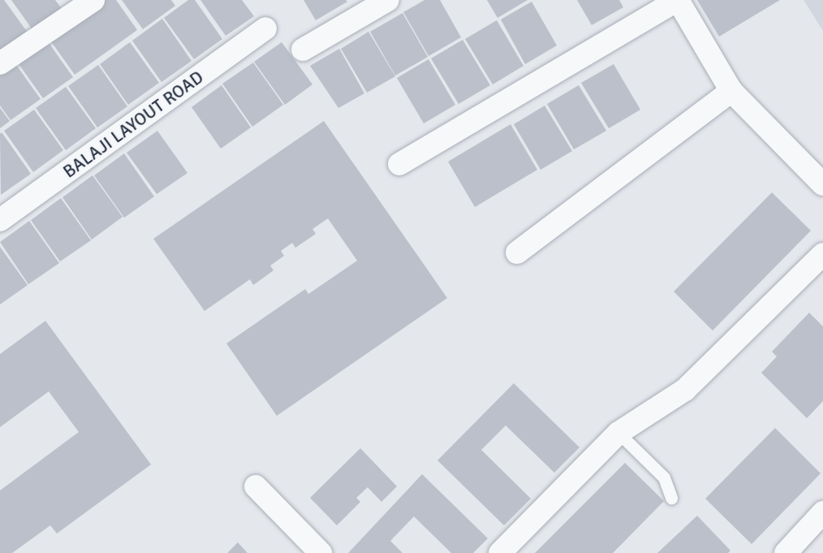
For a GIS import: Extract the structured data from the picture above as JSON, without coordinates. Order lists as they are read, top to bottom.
{
  "streets": {
    "street": ["BALAJI LAYOUT ROAD"]
  }
}
